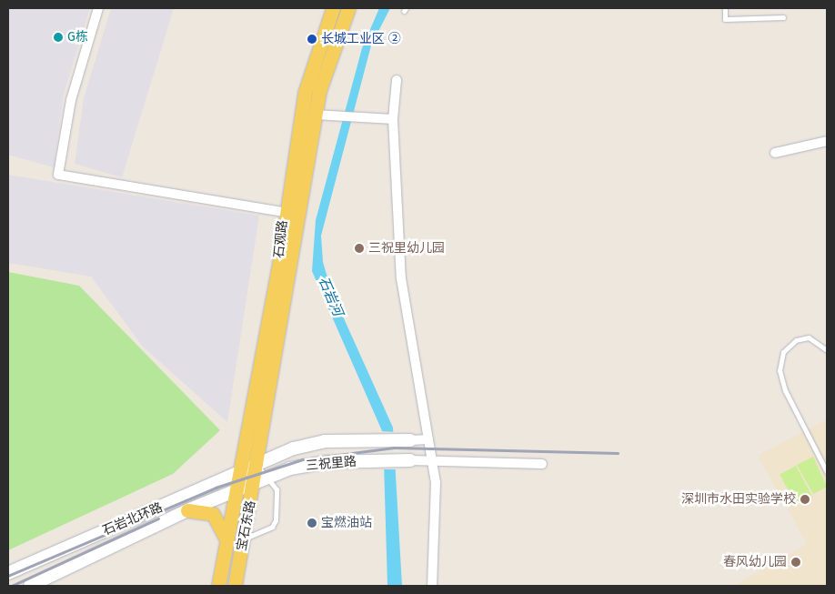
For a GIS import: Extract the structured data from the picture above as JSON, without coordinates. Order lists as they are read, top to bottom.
{
  "streets": {
    "main road": [
      "石观路",
      "三祝里路",
      "石岩北环路",
      "宝石东路"
    ]
  },
  "crossings": [
    ["石观路", "三祝里路"],
    ["石观路", "石岩北环路"],
    ["石观路", "宝石东路"],
    ["三祝里路", "石岩北环路"],
    ["三祝里路", "宝石东路"],
    ["石岩北环路", "宝石东路"]
  ],
  "water": ["石岩河"],
  "places": [
    "G栋",
    "长城工业区 ②",
    "三祝里幼儿园",
    "深圳市水田实验学校",
    "宝燃油站",
    "春风幼儿园"
  ]
}
